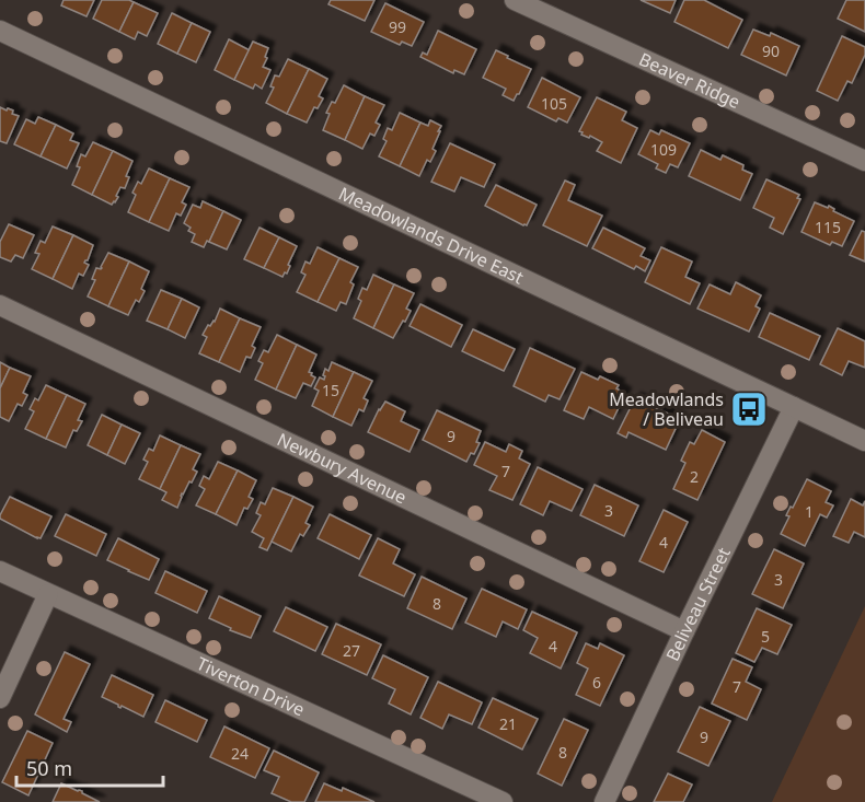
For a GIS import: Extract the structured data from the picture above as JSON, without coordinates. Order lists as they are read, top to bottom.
{
  "streets": {
    "street": [
      "Beaver Ridge",
      "Meadowlands Drive East",
      "Newbury Avenue",
      "Beliveau Street",
      "Tiverton Drive"
    ]
  },
  "crossings": [
    ["Meadowlands Drive East", "Beliveau Street"],
    ["Newbury Avenue", "Beliveau Street"]
  ],
  "places": {
    "bus stop": ["Meadowlands / Beliveau"]
  },
  "house_numbers": [
    "99",
    "90",
    "105",
    "109",
    "115",
    "15",
    "9",
    "7",
    "2",
    "3",
    "1",
    "4",
    "3",
    "8",
    "5",
    "4",
    "27",
    "6",
    "7",
    "21",
    "9",
    "8",
    "24"
  ],
  "scale_bar": "50 m"
}
